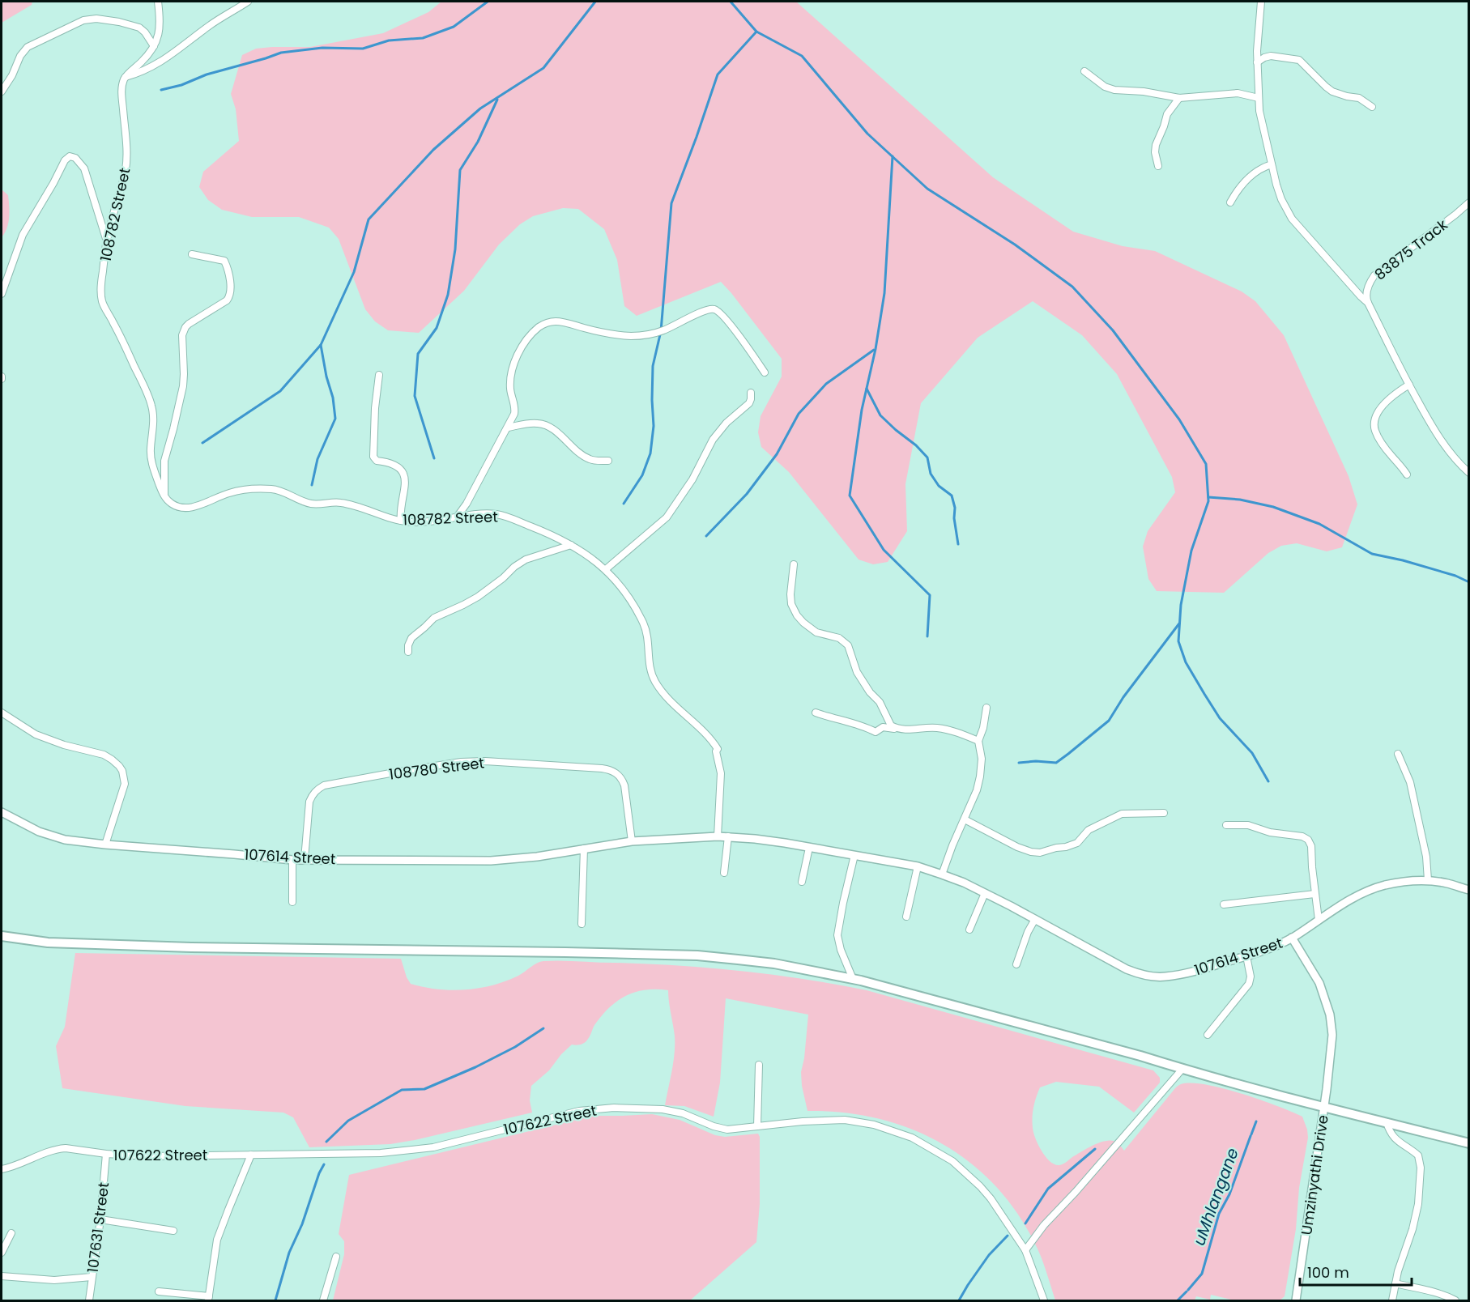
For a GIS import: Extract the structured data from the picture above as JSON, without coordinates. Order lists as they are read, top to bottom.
{
  "streets": {
    "street": [
      "108782 Street",
      "83875 Track",
      "108780 Street",
      "107614 Street",
      "107622 Street",
      "Umzinyathi Drive",
      "107631 Street"
    ]
  },
  "crossings": [
    ["108782 Street", "107614 Street"],
    ["108780 Street", "107614 Street"],
    ["107614 Street", "Umzinyathi Drive"],
    ["107622 Street", "107631 Street"]
  ],
  "water": ["uMhlangane"],
  "scale_bar": "100 m"
}
